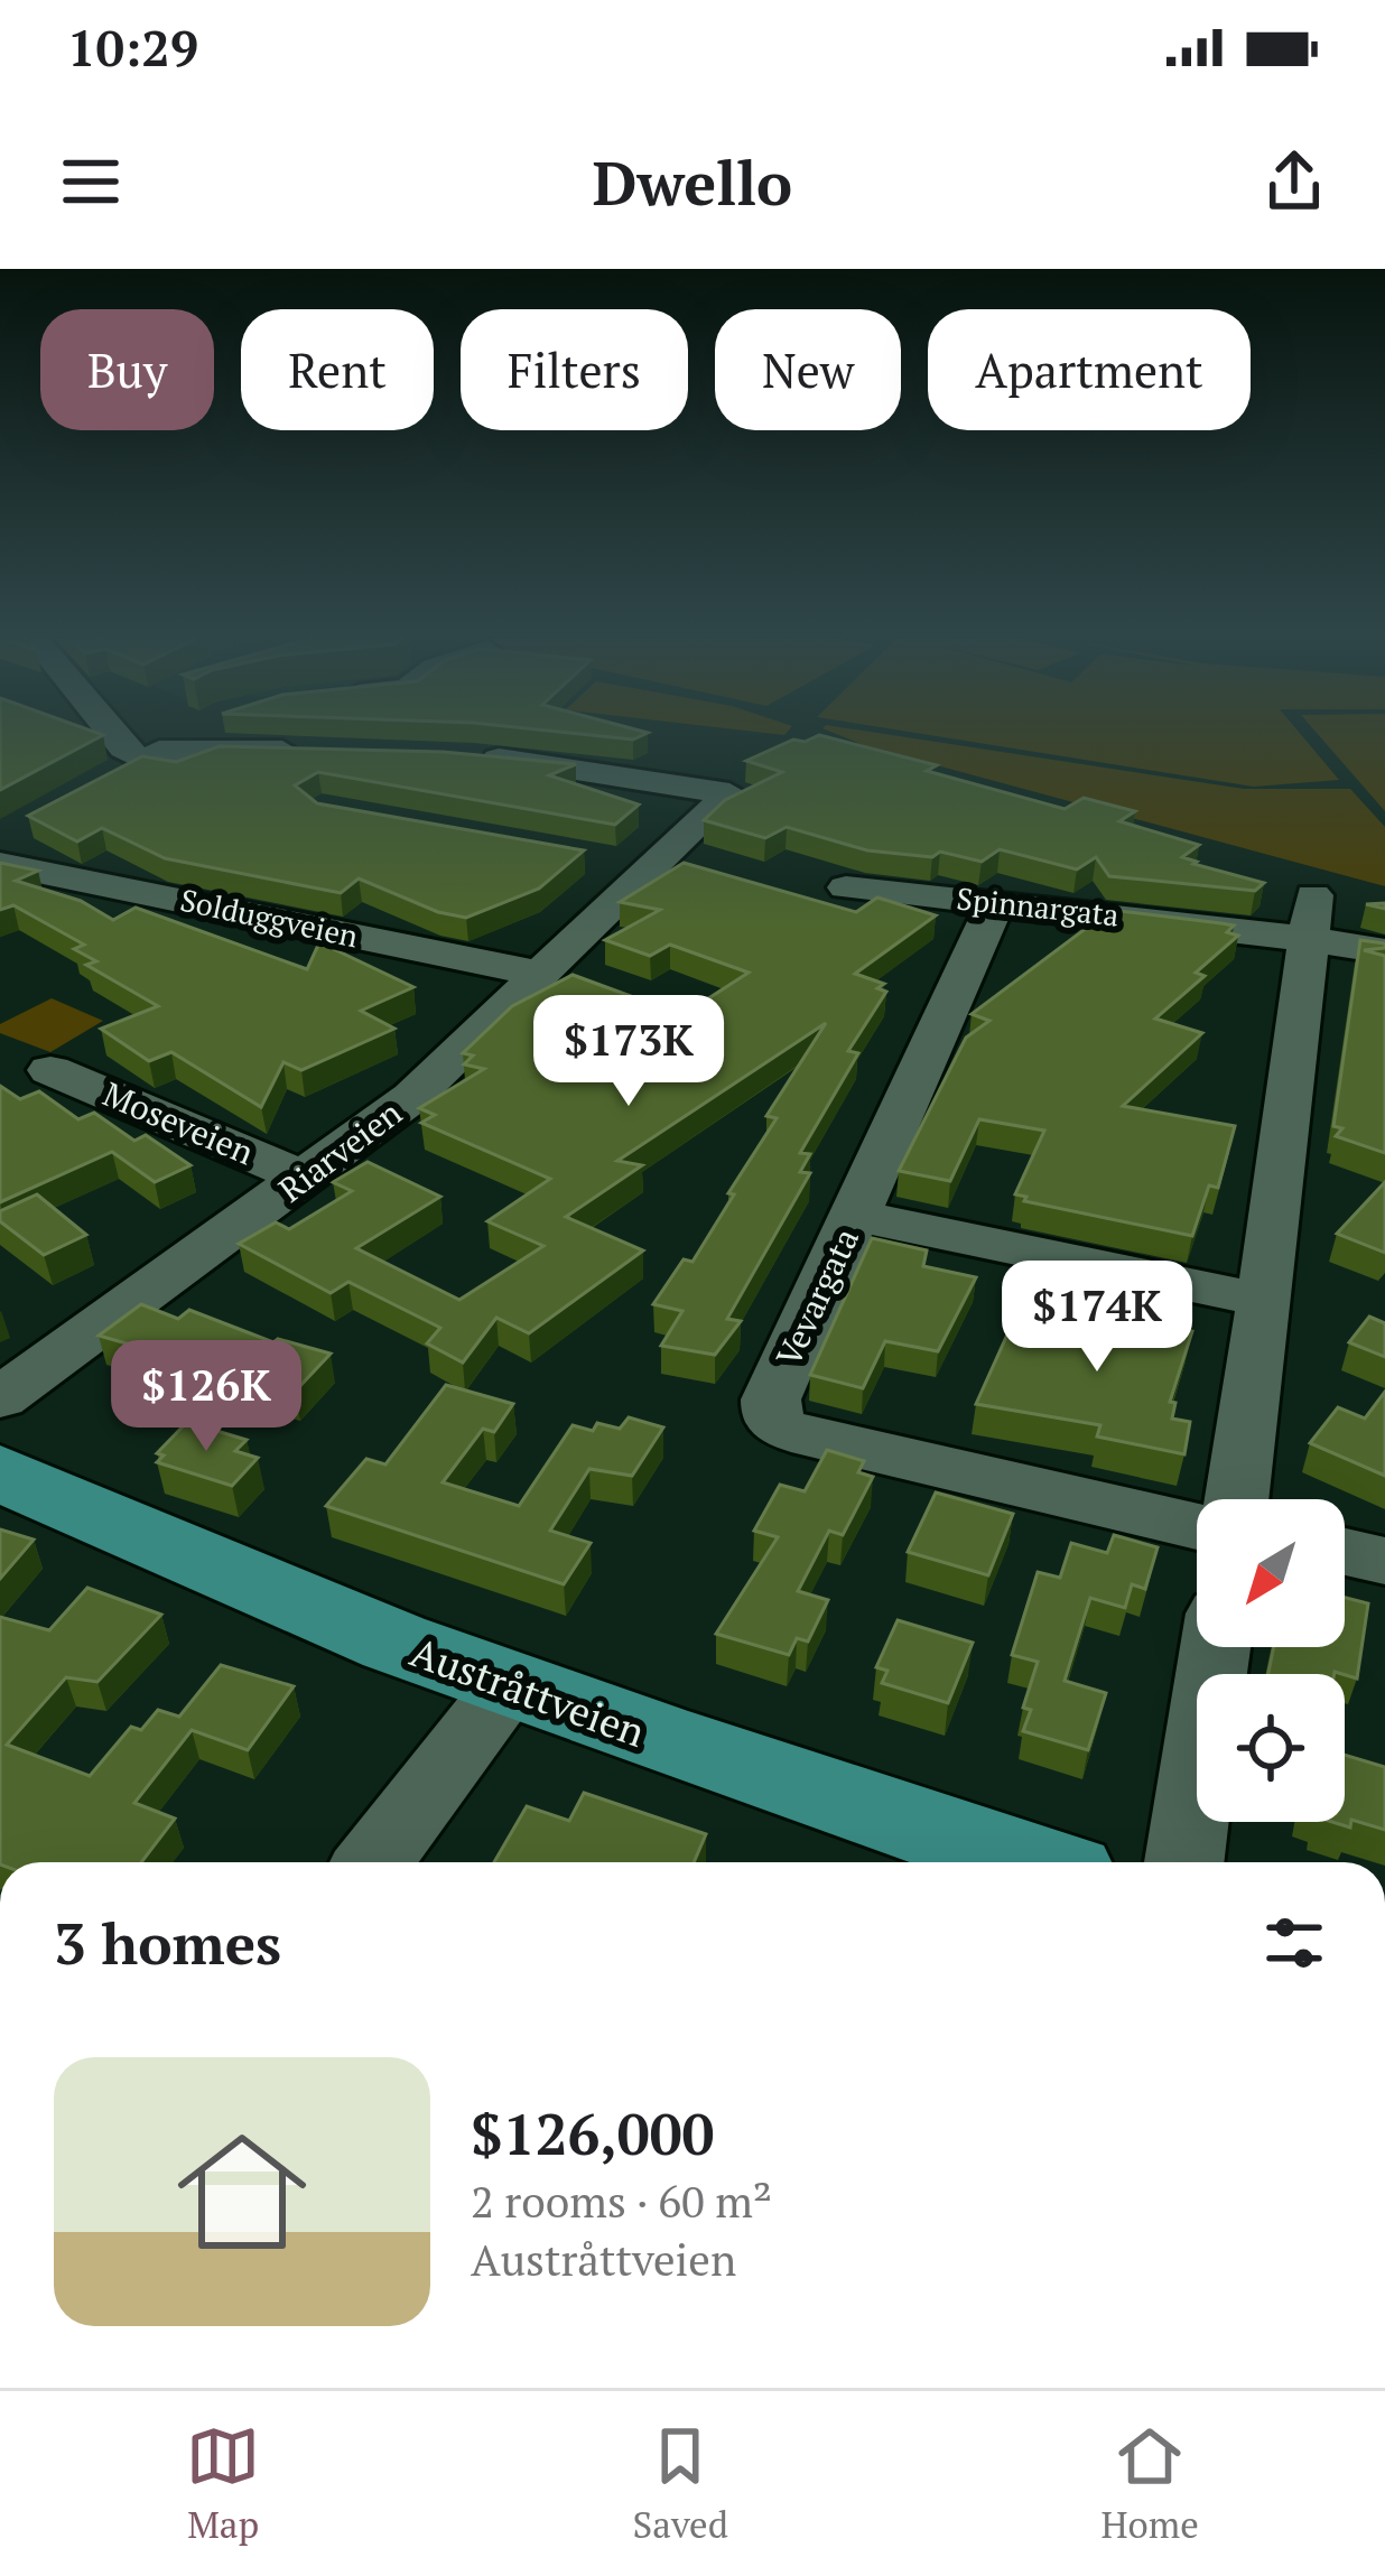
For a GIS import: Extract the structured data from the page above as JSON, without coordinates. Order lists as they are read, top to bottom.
{
  "streets": {
    "main road": ["Austråttveien"],
    "street": [
      "Spinnargata",
      "Solduggveien",
      "Moseveien",
      "Riarveien",
      "Vevargata"
    ]
  },
  "crossings": [
    ["Spinnargata", "Vevargata"],
    ["Solduggveien", "Riarveien"],
    ["Moseveien", "Riarveien"]
  ],
  "north": "bottom left",
  "page": {
    "status": "10:29",
    "header": "Dwello",
    "chip": [
      "Buy",
      "Rent",
      "Filters",
      "New",
      "Apartment"
    ],
    "price": ["$173K", "$174K", "$126K"],
    "heading": "3 homes",
    "list": [
      {
        "name": "$126,000",
        "note": "2 rooms · 60 m² · Austråttveien"
      }
    ],
    "tabs": ["Map", "Saved", "Home"]
  }
}
